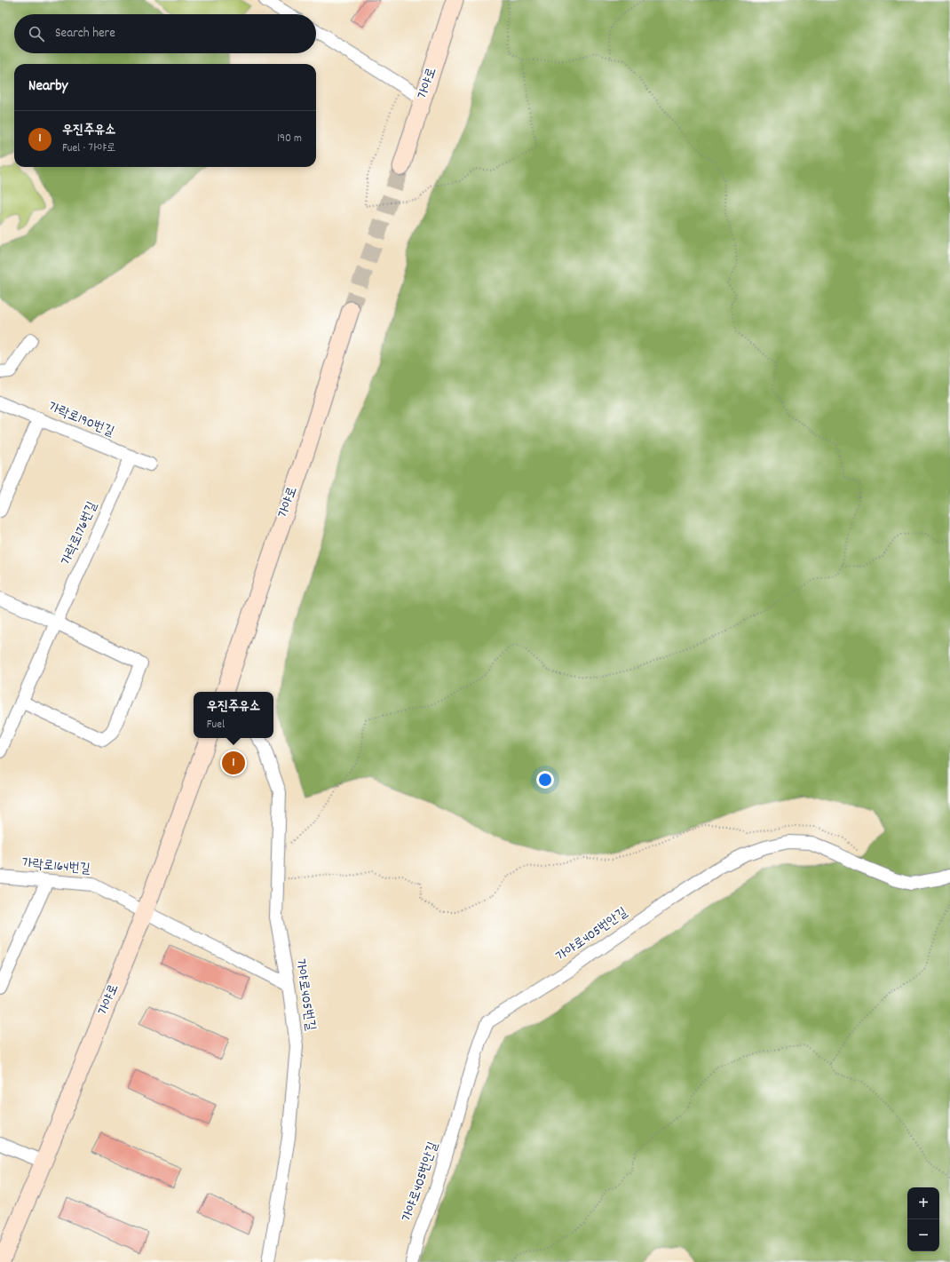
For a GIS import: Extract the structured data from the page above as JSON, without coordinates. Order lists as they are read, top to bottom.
{
  "streets": {
    "main road": ["가야로"],
    "street": [
      "가락로190번길",
      "가락로176번길",
      "가락로164번길",
      "가야로405번안길",
      "가야로405번길"
    ]
  },
  "crossings": [
    ["가야로", "가락로164번길"],
    ["가락로190번길", "가락로176번길"],
    ["가락로164번길", "가야로405번길"]
  ],
  "page": {
    "search": "Search here",
    "heading": "Nearby",
    "list": [
      {
        "mark": "1",
        "name": "우진주유소",
        "note": "Fuel · 가야로",
        "value": "190 m"
      }
    ],
    "popup": ["우진주유소", "Fuel"],
    "pins": "1",
    "map_buttons": ["+", "−"]
  }
}
